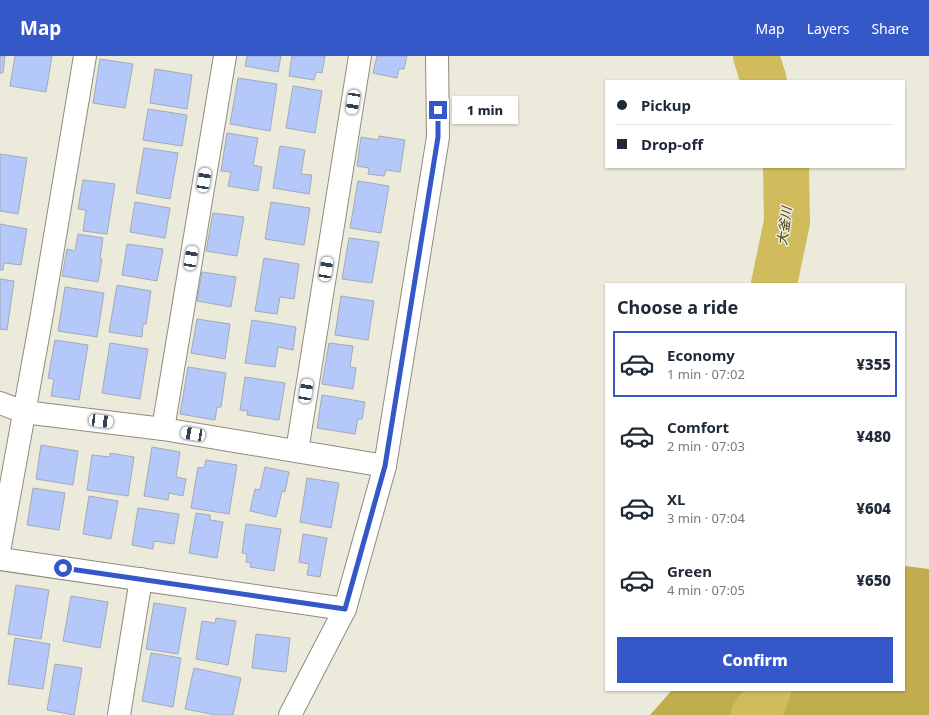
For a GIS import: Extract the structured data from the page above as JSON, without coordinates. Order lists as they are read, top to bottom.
{
  "water": ["大釜川"],
  "page": {
    "header": "Map",
    "nav": ["Map", "Layers", "Share"],
    "banner": ["Pickup", "Drop-off"],
    "bubble": "1 min",
    "heading": "Choose a ride",
    "list": [
      {
        "name": "Economy",
        "note": "1 min · 07:02",
        "value": "¥355"
      },
      {
        "name": "Comfort",
        "note": "2 min · 07:03",
        "value": "¥480"
      },
      {
        "name": "XL",
        "note": "3 min · 07:04",
        "value": "¥604"
      },
      {
        "name": "Green",
        "note": "4 min · 07:05",
        "value": "¥650"
      }
    ],
    "buttons": "Confirm"
  }
}
